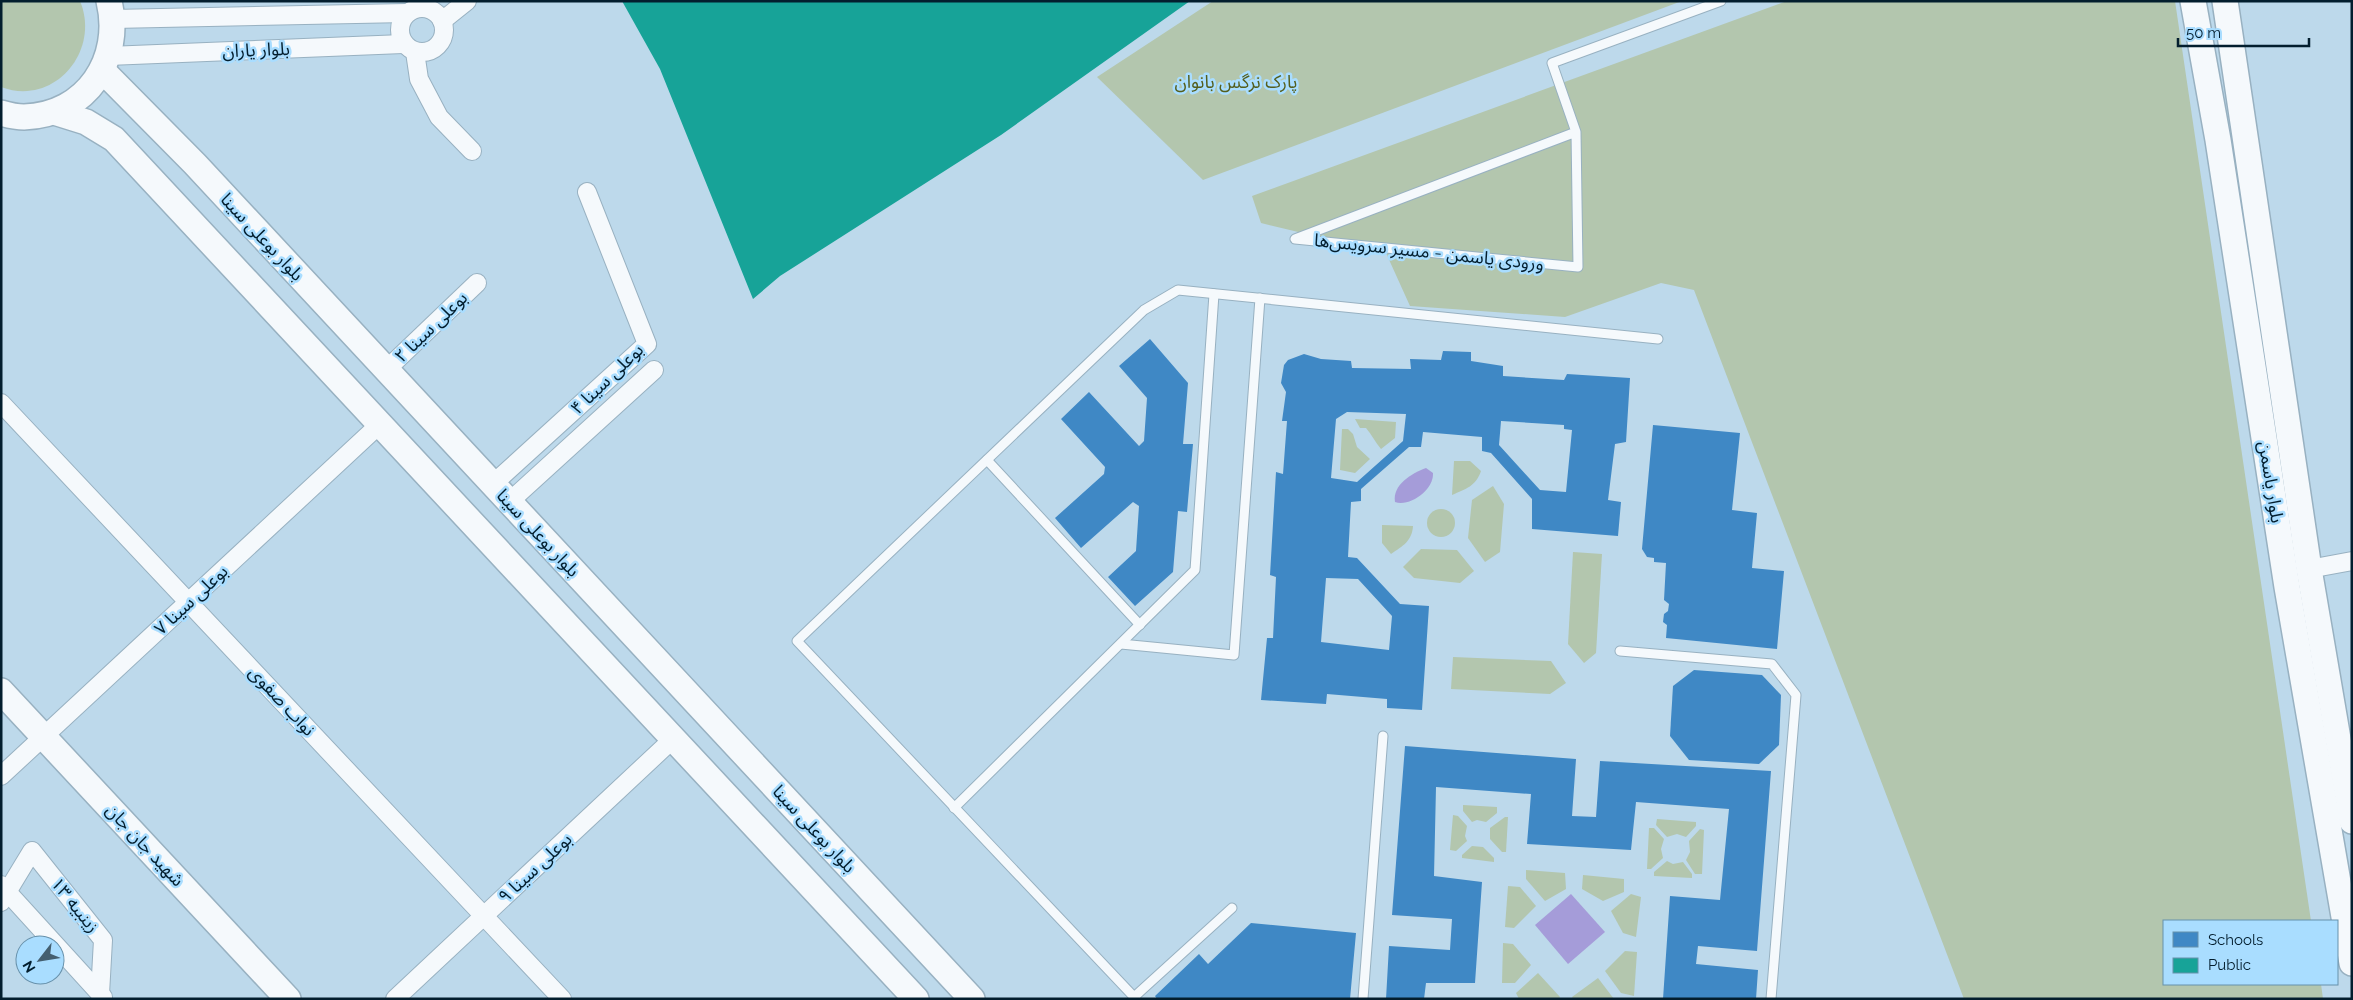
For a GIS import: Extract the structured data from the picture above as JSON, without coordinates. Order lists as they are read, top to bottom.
{
  "streets": {
    "main road": ["بلوار بوعلی سینا", "بلوار یاسمن", "شهید جان جان"],
    "street": [
      "بلوار یاران",
      "بوعلی سینا ۲",
      "بوعلی سینا ۴",
      "بوعلی سینا ۷",
      "نواب صفوی",
      "بوعلی سینا ۹",
      "زینبیه ۱۳"
    ],
    "lane": ["ورودی یاسمن - مسیر سرویس‌ها"]
  },
  "crossings": [
    ["بلوار یاران", "بلوار بوعلی سینا"],
    ["بلوار بوعلی سینا", "بوعلی سینا ۲"],
    ["بلوار بوعلی سینا", "بوعلی سینا ۴"],
    ["بوعلی سینا ۷", "نواب صفوی"],
    ["بوعلی سینا ۷", "شهید جان جان"],
    ["نواب صفوی", "بوعلی سینا ۹"]
  ],
  "parks": ["پارک نرگس بانوان"],
  "legend": ["Schools", "Public"],
  "scale_bar": "50 m",
  "north": "bottom left"
}
